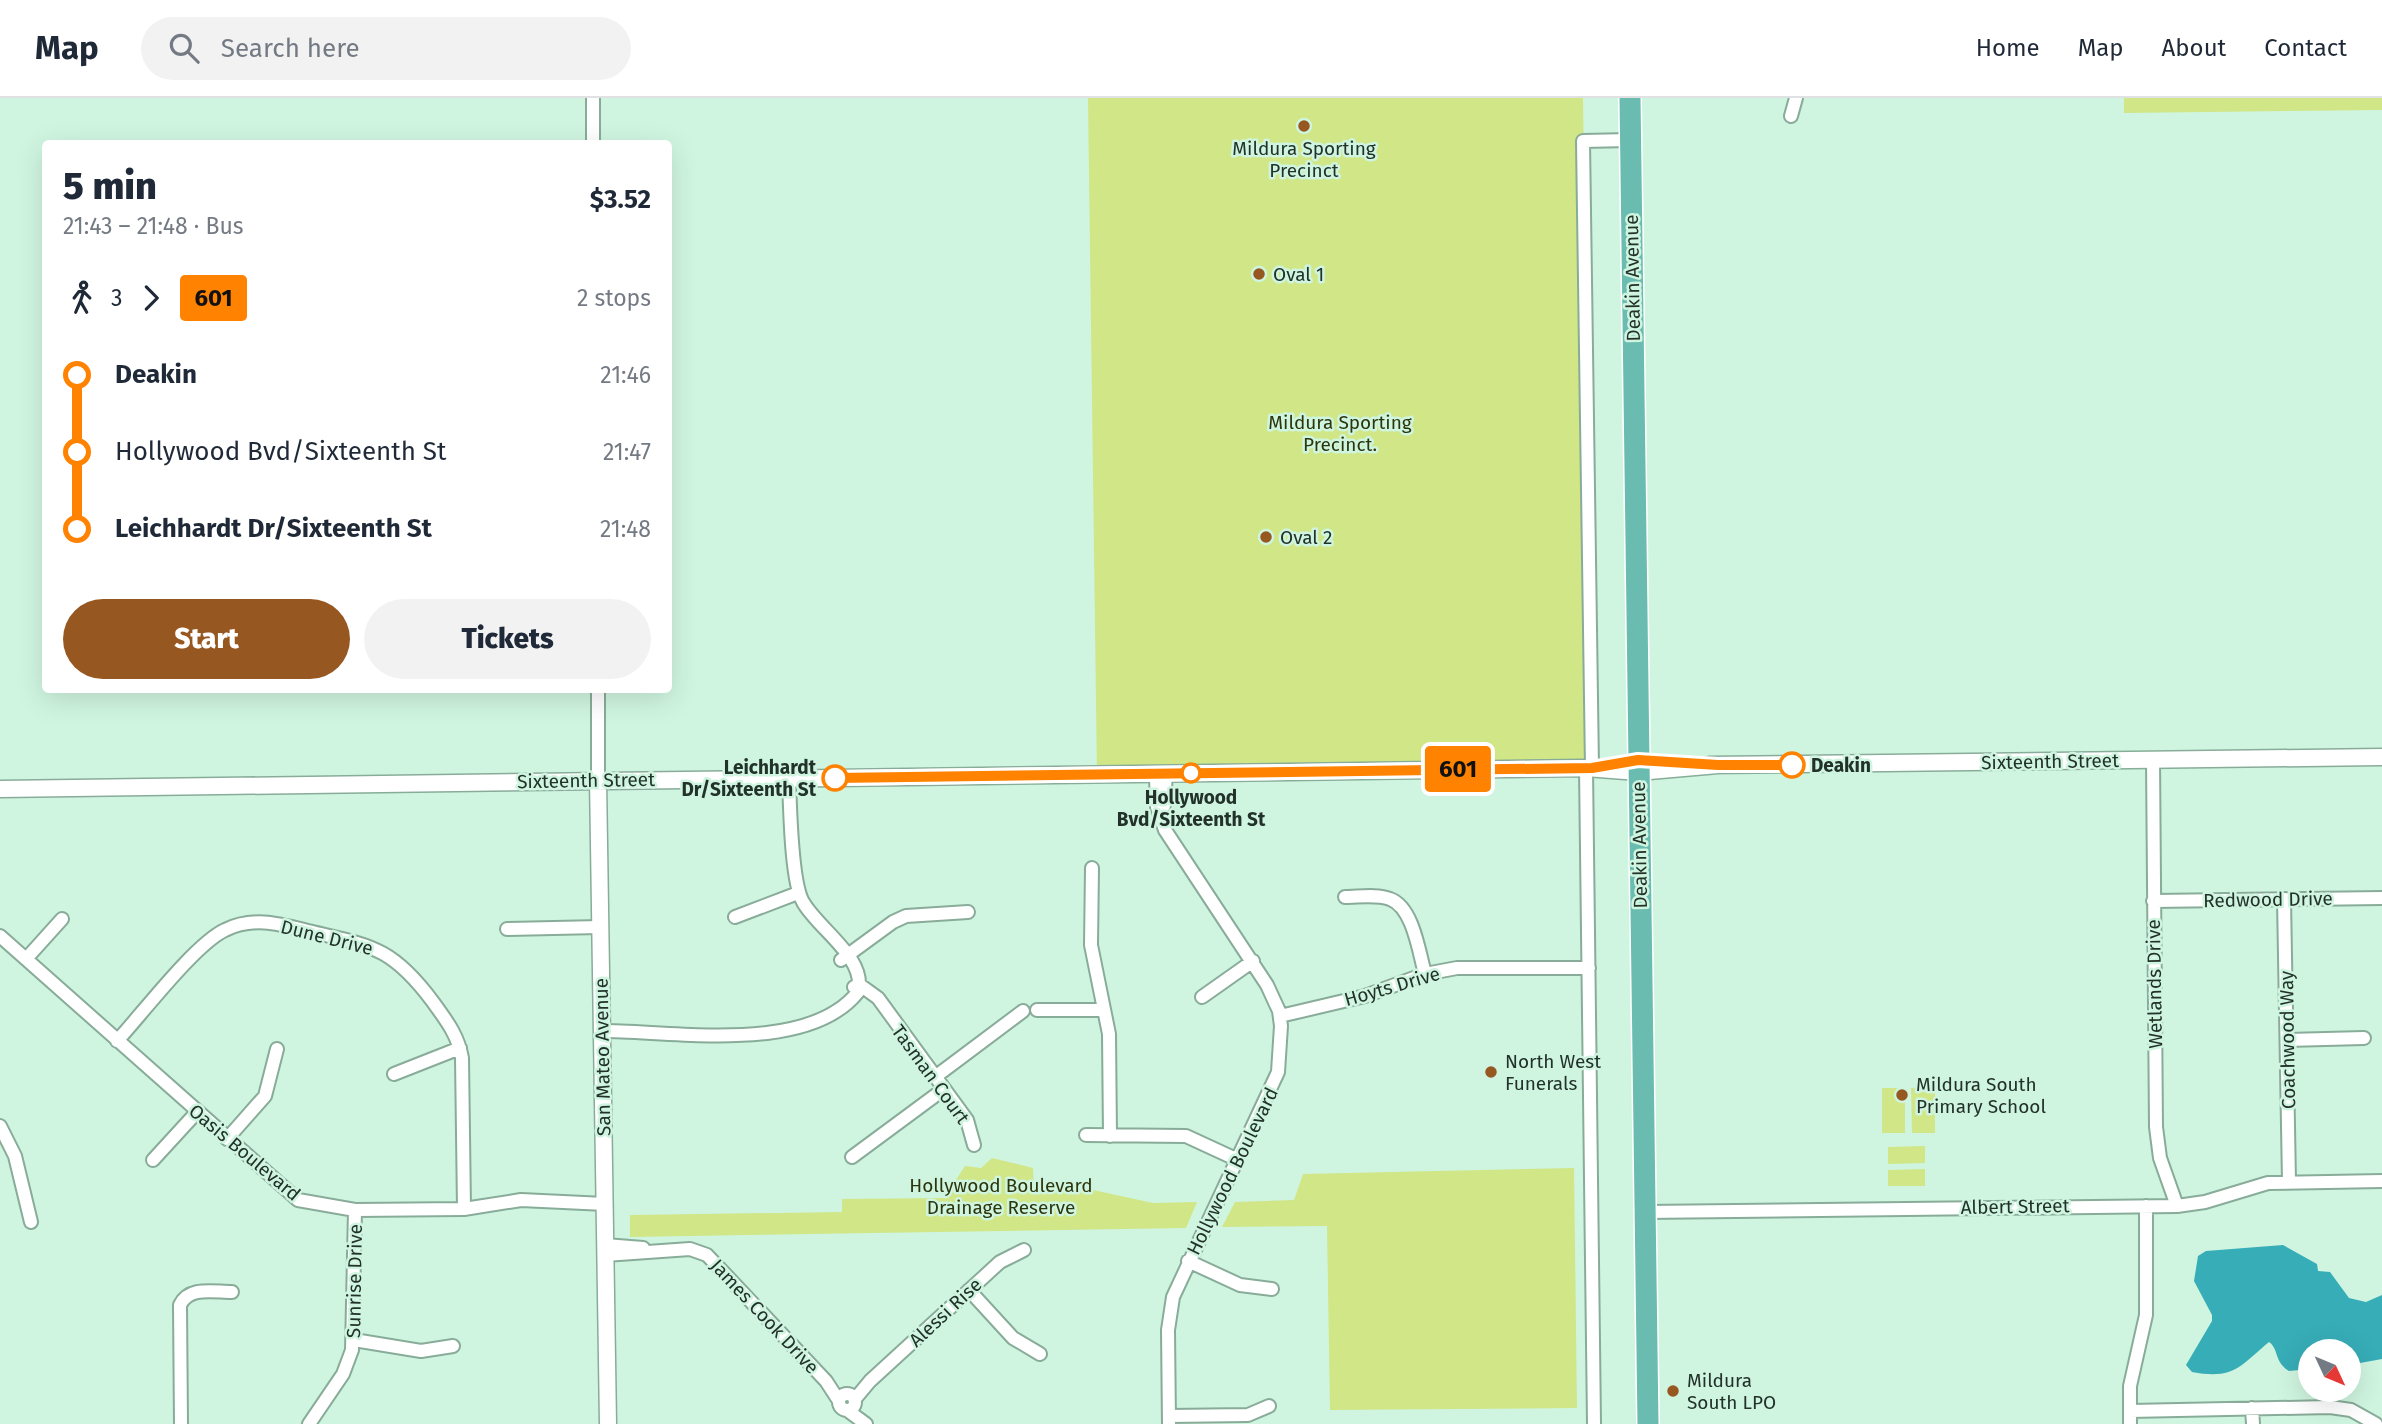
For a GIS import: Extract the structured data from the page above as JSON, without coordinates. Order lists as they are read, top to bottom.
{
  "streets": {
    "highway": ["Deakin Avenue"],
    "street": [
      "Sixteenth Street",
      "Redwood Drive",
      "Dune Drive",
      "Wetlands Drive",
      "Hoyts Drive",
      "Coachwood Way",
      "San Mateo Avenue",
      "Tasman Court",
      "Oasis Boulevard",
      "Hollywood Boulevard",
      "Albert Street",
      "Sunrise Drive",
      "Alessi Rise",
      "James Cook Drive"
    ]
  },
  "crossings": [
    ["Deakin Avenue", "Sixteenth Street"],
    ["Deakin Avenue", "Albert Street"],
    ["Sixteenth Street", "Wetlands Drive"],
    ["Sixteenth Street", "San Mateo Avenue"],
    ["Sixteenth Street", "Tasman Court"],
    ["Sixteenth Street", "Hollywood Boulevard"],
    ["Redwood Drive", "Wetlands Drive"],
    ["Redwood Drive", "Coachwood Way"],
    ["Dune Drive", "Oasis Boulevard"],
    ["Wetlands Drive", "Albert Street"],
    ["Hoyts Drive", "Hollywood Boulevard"],
    ["Coachwood Way", "Albert Street"],
    ["San Mateo Avenue", "Oasis Boulevard"],
    ["San Mateo Avenue", "James Cook Drive"],
    ["Oasis Boulevard", "Sunrise Drive"],
    ["Alessi Rise", "James Cook Drive"]
  ],
  "parks": ["Mildura Sporting Precinct.", "Hollywood Boulevard Drainage Reserve"],
  "places": [
    "Mildura Sporting Precinct",
    "Oval 1",
    "Oval 2",
    "Deakin",
    "Hollywood Bvd/Sixteenth St",
    "Leichhardt Dr/Sixteenth St",
    "North West Funerals",
    "Mildura South Primary School",
    "Mildura South LPO"
  ],
  "lines": ["bus line 601"],
  "north": "bottom right",
  "page": {
    "header": "Map",
    "search": "Search here",
    "nav": [
      "Home",
      "Map",
      "About",
      "Contact"
    ],
    "on_map": "601",
    "heading": ["5 min", "21:43 – 21:48 · Bus", "$3.52"],
    "legs": ["3", "601", "2 stops"],
    "list": [
      {
        "name": "Deakin",
        "value": "21:46"
      },
      {
        "name": "Hollywood Bvd/Sixteenth St",
        "value": "21:47"
      },
      {
        "name": "Leichhardt Dr/Sixteenth St",
        "value": "21:48"
      }
    ],
    "buttons": ["Start", "Tickets"]
  }
}
